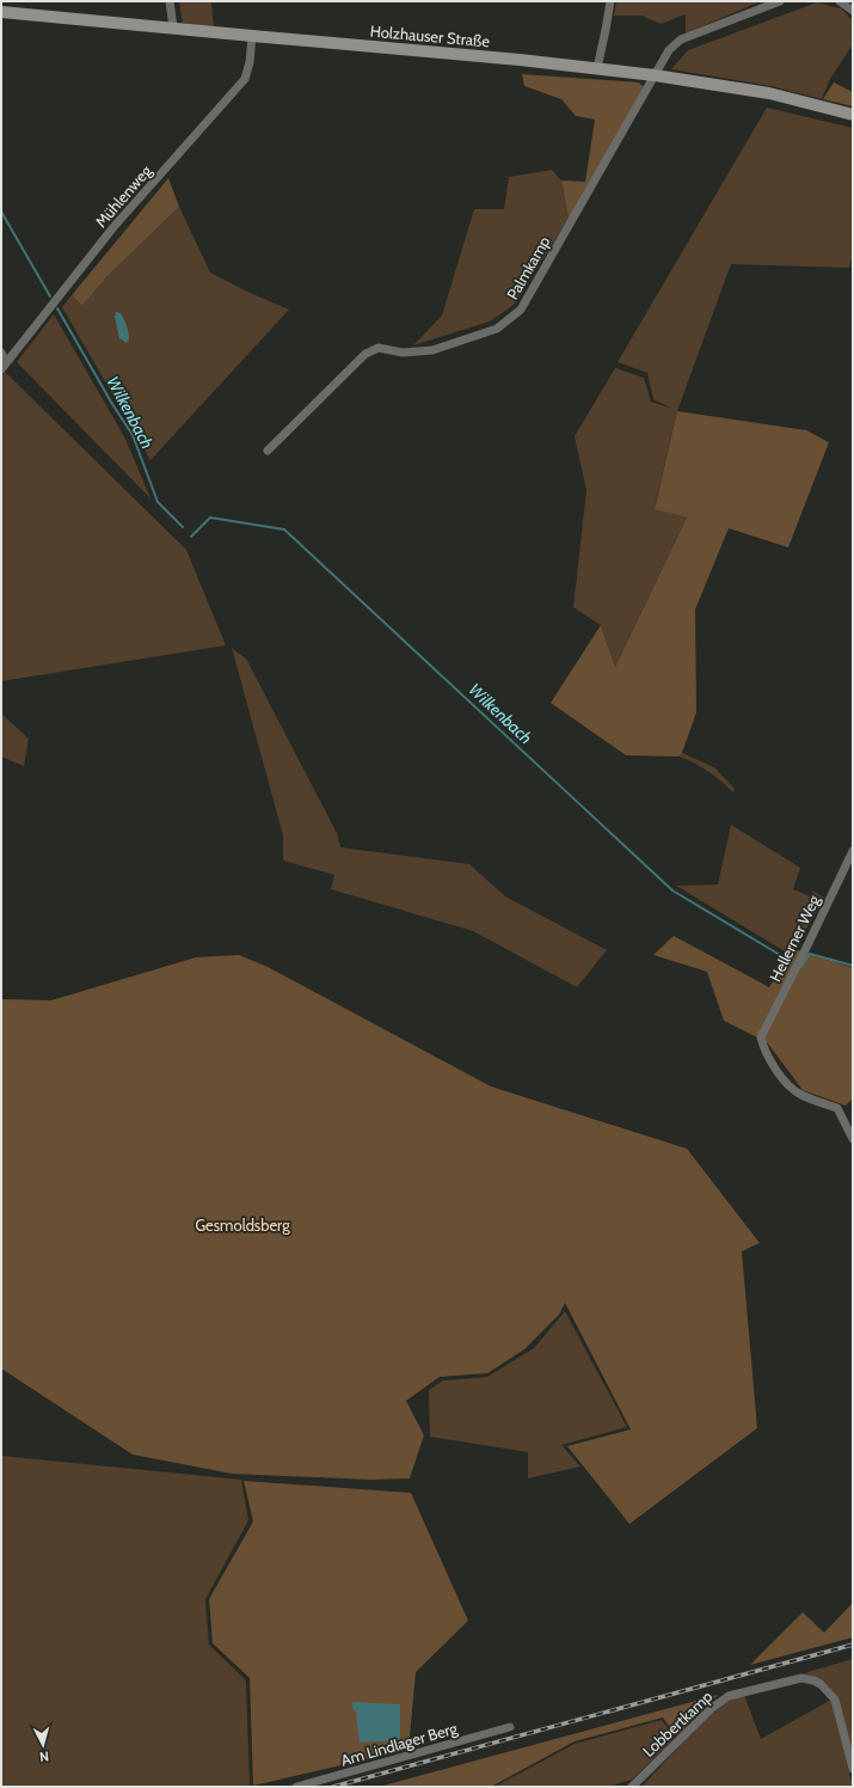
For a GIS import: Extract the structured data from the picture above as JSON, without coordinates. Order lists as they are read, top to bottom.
{
  "streets": {
    "street": [
      "Holzhauser Straße",
      "Mühlenweg",
      "Palmkamp",
      "Hellerner Weg",
      "Lobbertkamp",
      "Am Lindlager Berg"
    ]
  },
  "crossings": [
    ["Holzhauser Straße", "Mühlenweg"],
    ["Holzhauser Straße", "Palmkamp"]
  ],
  "water": ["Wilkenbach"],
  "parks": ["Gesmoldsberg"],
  "north": "bottom"
}
